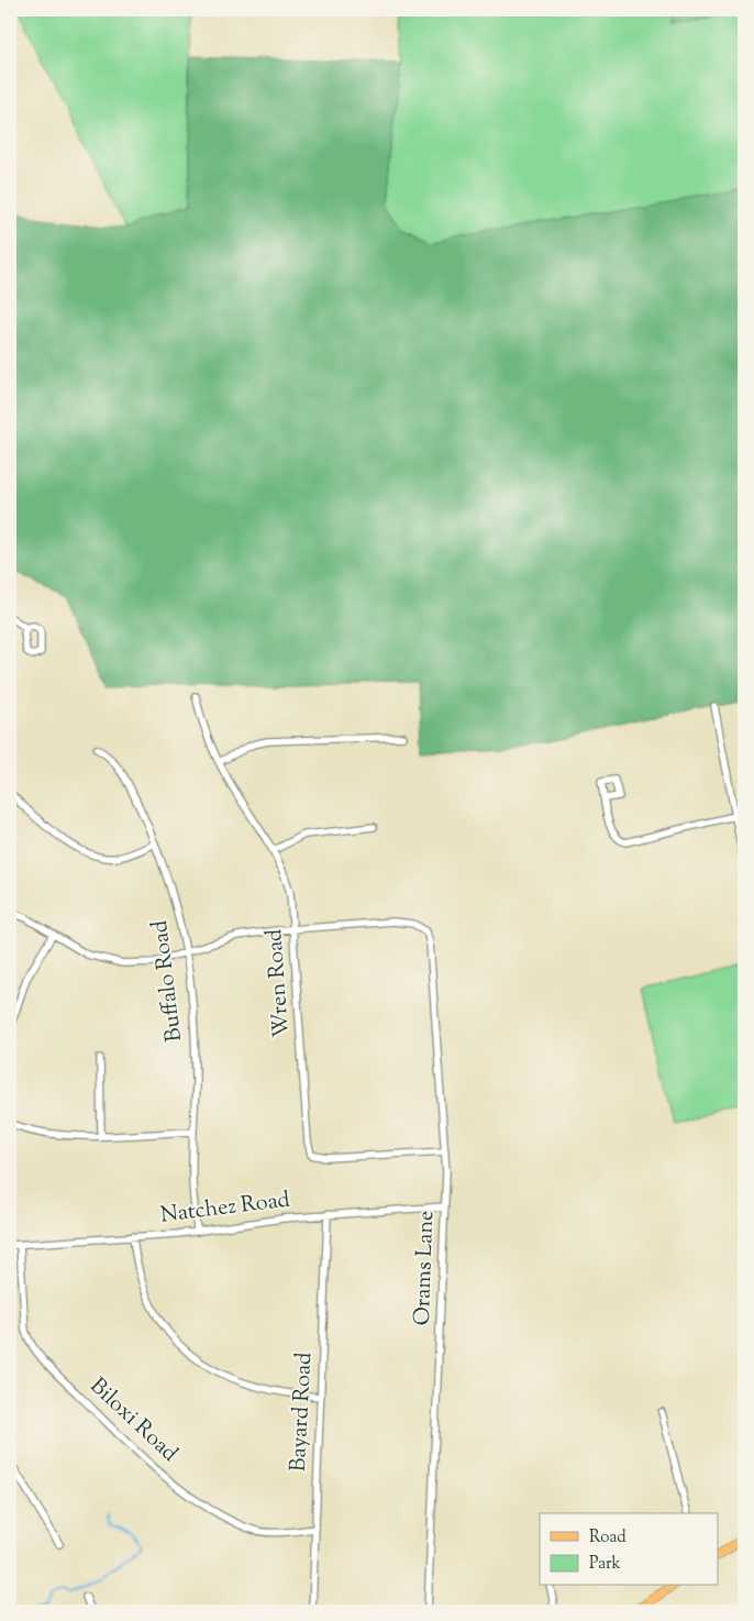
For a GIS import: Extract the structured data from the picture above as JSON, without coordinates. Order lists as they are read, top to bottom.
{
  "streets": {
    "street": [
      "Buffalo Road",
      "Wren Road",
      "Natchez Road",
      "Orams Lane",
      "Bayard Road",
      "Biloxi Road"
    ]
  },
  "crossings": [
    ["Buffalo Road", "Natchez Road"],
    ["Wren Road", "Orams Lane"],
    ["Natchez Road", "Orams Lane"],
    ["Natchez Road", "Bayard Road"],
    ["Natchez Road", "Biloxi Road"],
    ["Bayard Road", "Biloxi Road"]
  ],
  "legend": ["Road", "Park"]
}
